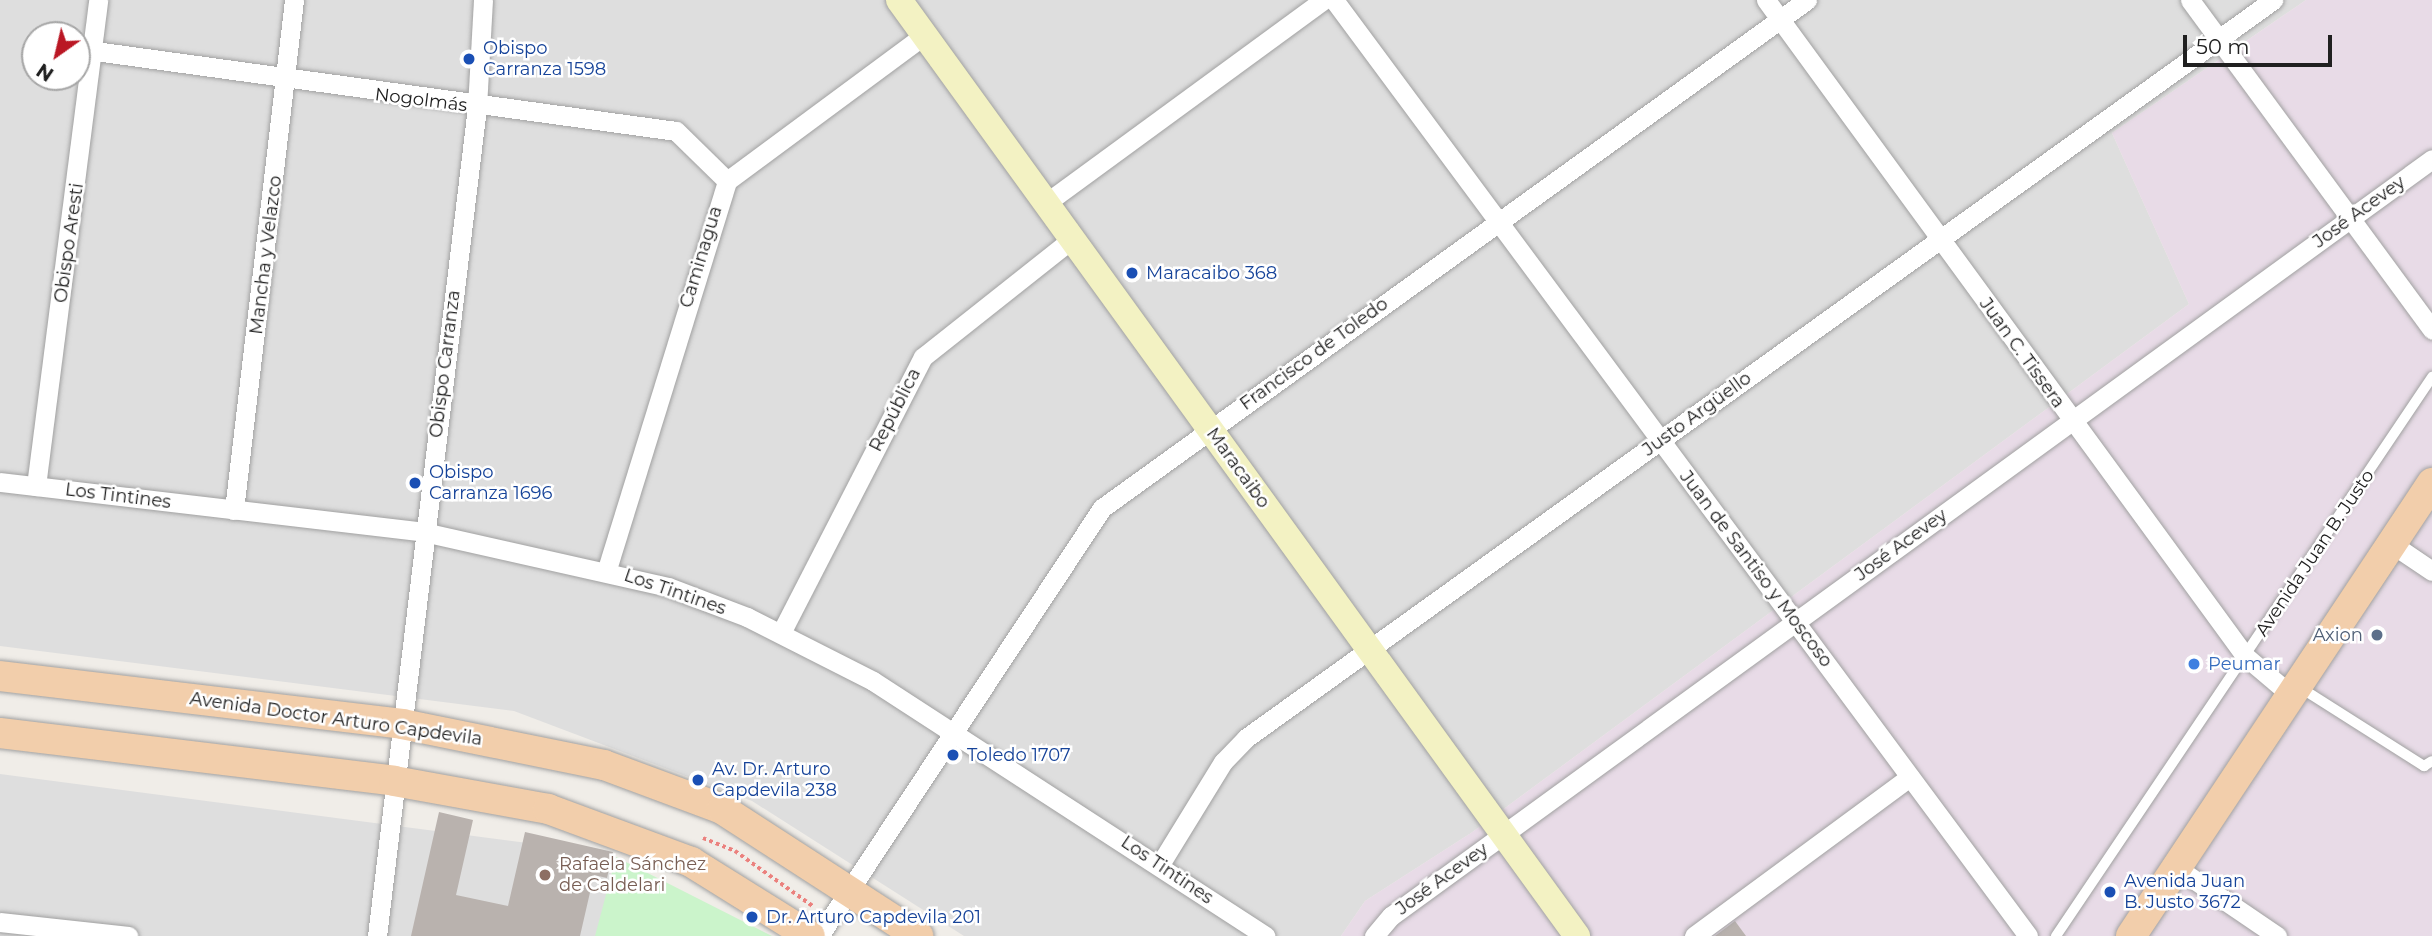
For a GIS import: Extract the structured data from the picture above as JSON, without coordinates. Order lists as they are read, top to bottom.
{
  "streets": {
    "main road": ["Maracaibo", "Avenida Doctor Arturo Capdevila"],
    "street": [
      "Nogolmás",
      "José Acevey",
      "Obispo Aresti",
      "Mancha y Velazco",
      "Caminagua",
      "Juan C. Tissera",
      "Francisco de Toledo",
      "Obispo Carranza",
      "República",
      "Justo Argüello",
      "Los Tintines",
      "Juan de Santiso y Moscoso"
    ],
    "lane": ["Avenida Juan B. Justo"]
  },
  "crossings": [
    ["Nogolmás", "Obispo Aresti"],
    ["Nogolmás", "Mancha y Velazco"],
    ["Nogolmás", "Caminagua"],
    ["Nogolmás", "Obispo Carranza"],
    ["José Acevey", "Juan C. Tissera"],
    ["José Acevey", "Maracaibo"],
    ["José Acevey", "Juan de Santiso y Moscoso"],
    ["Obispo Aresti", "Los Tintines"],
    ["Mancha y Velazco", "Los Tintines"],
    ["Caminagua", "Los Tintines"],
    ["Juan C. Tissera", "Francisco de Toledo"],
    ["Juan C. Tissera", "Justo Argüello"],
    ["Juan C. Tissera", "Avenida Juan B. Justo"],
    ["Francisco de Toledo", "Maracaibo"],
    ["Francisco de Toledo", "Los Tintines"],
    ["Francisco de Toledo", "Juan de Santiso y Moscoso"],
    ["Francisco de Toledo", "Avenida Doctor Arturo Capdevila"],
    ["Obispo Carranza", "Los Tintines"],
    ["Obispo Carranza", "Avenida Doctor Arturo Capdevila"],
    ["República", "Maracaibo"],
    ["República", "Los Tintines"],
    ["Justo Argüello", "Maracaibo"],
    ["Justo Argüello", "Los Tintines"],
    ["Justo Argüello", "Juan de Santiso y Moscoso"]
  ],
  "places": [
    "Obispo Carranza 1598",
    "Maracaibo 368",
    "Obispo Carranza 1696",
    "Axion",
    "Peumar",
    "Toledo 1707",
    "Av. Dr. Arturo Capdevila 238",
    "Rafaela Sánchez de Caldelari",
    "Avenida Juan B. Justo 3672",
    "Dr. Arturo Capdevila 201"
  ],
  "scale_bar": "50 m",
  "north": "bottom left"
}
